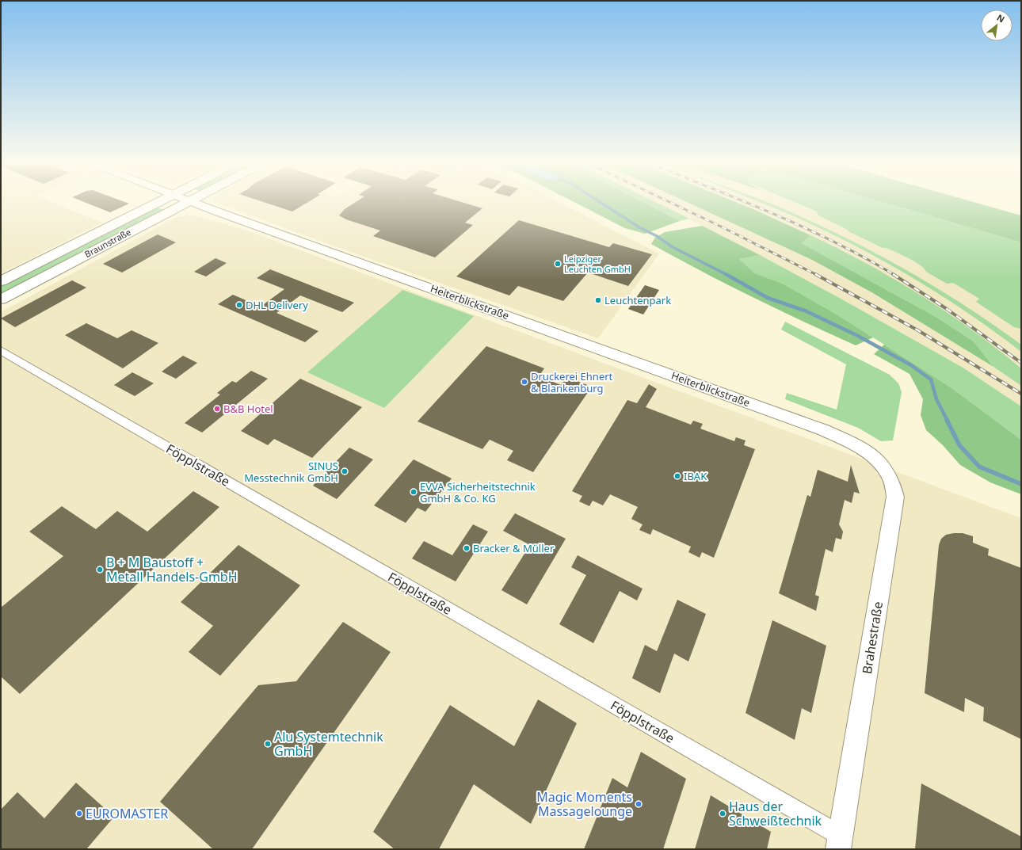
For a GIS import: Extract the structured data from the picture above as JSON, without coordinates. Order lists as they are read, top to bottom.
{
  "streets": {
    "main road": ["Braunstraße"],
    "street": ["Heiterblickstraße", "Föpplstraße", "Brahestraße"]
  },
  "crossings": [
    ["Braunstraße", "Heiterblickstraße"],
    ["Heiterblickstraße", "Brahestraße"],
    ["Föpplstraße", "Brahestraße"]
  ],
  "places": [
    "Leipziger Leuchten GmbH",
    "Leuchtenpark",
    "DHL Delivery",
    "Druckerei Ehnert & Blankenburg",
    "B&B Hotel",
    "SINUS Messtechnik GmbH",
    "IBAK",
    "EVVA Sicherheitstechnik GmbH & Co. KG",
    "Bracker & Müller",
    "B + M Baustoff + Metall Handels-GmbH",
    "Alu Systemtechnik GmbH",
    "Magic Moments Massagelounge",
    "EUROMASTER",
    "Haus der Schweißtechnik"
  ],
  "north": "top right"
}
